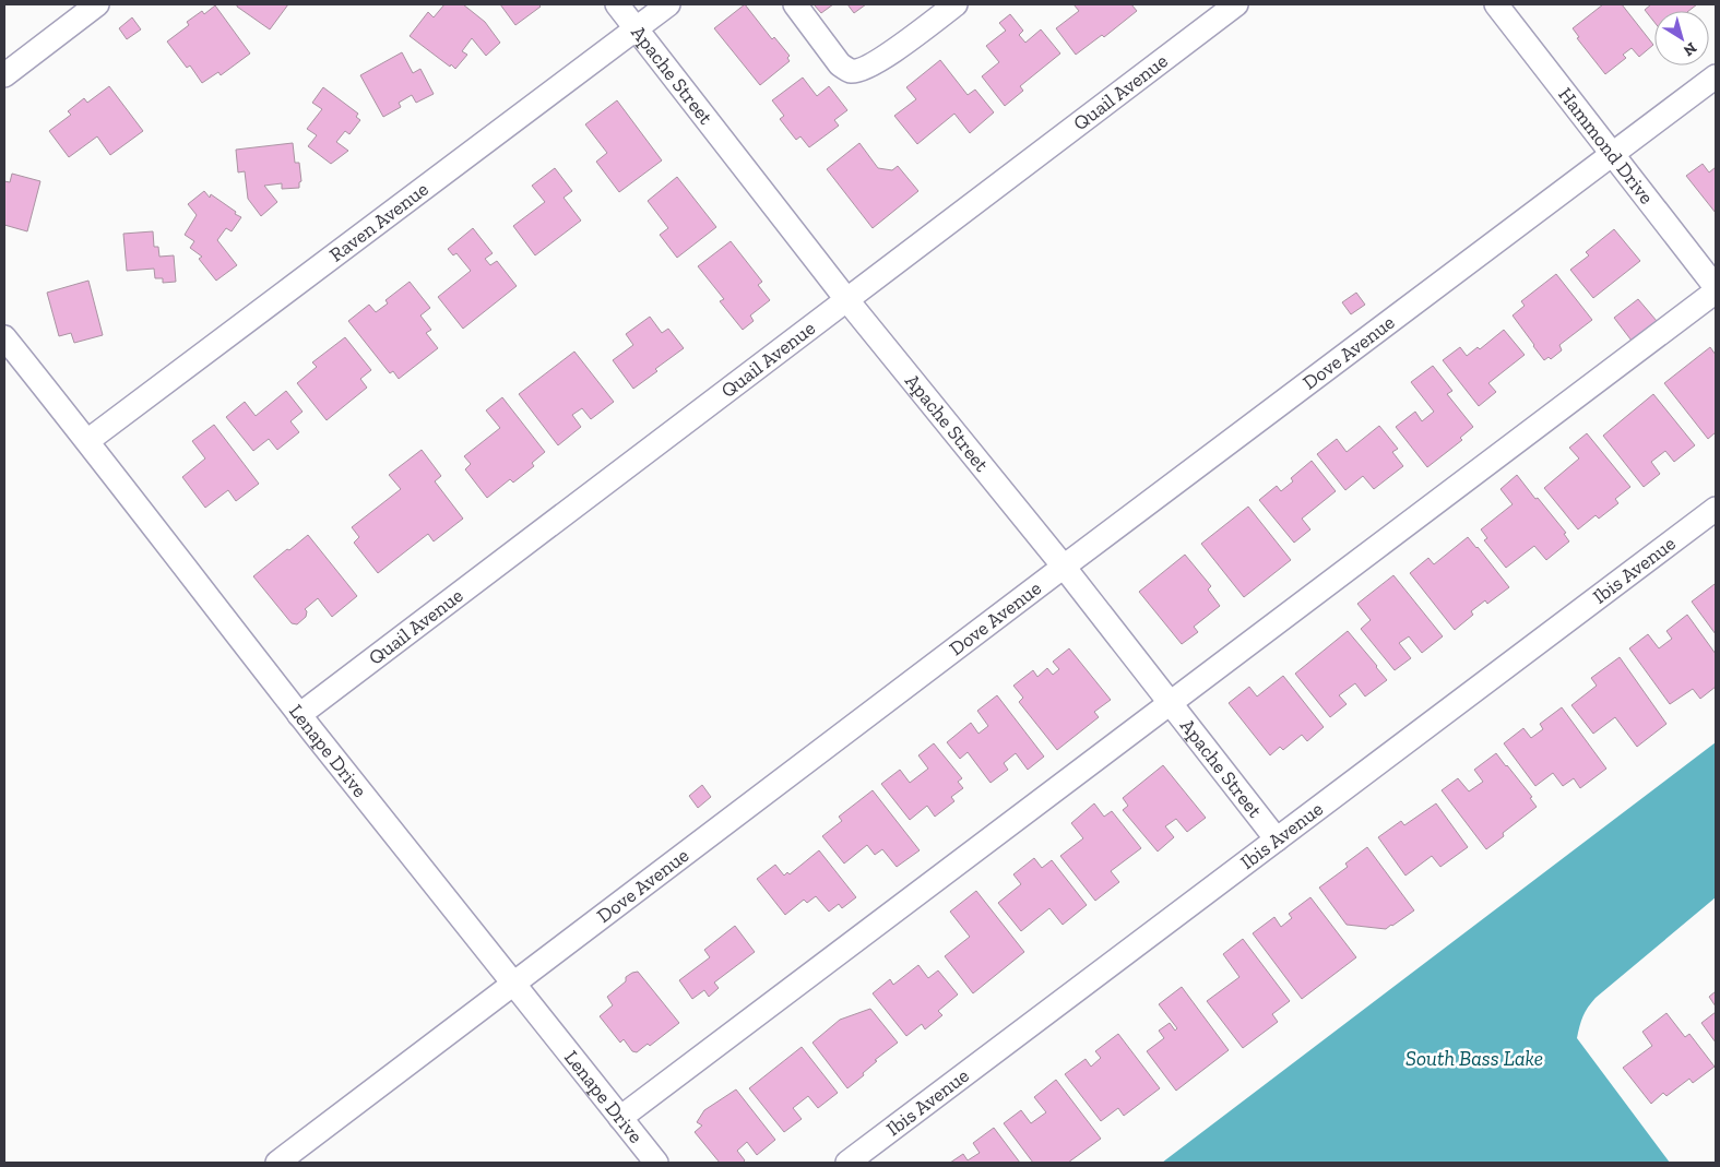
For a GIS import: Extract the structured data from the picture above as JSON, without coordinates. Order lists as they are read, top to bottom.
{
  "streets": {
    "street": [
      "Apache Street",
      "Quail Avenue",
      "Hammond Drive",
      "Raven Avenue",
      "Dove Avenue",
      "Ibis Avenue",
      "Lenape Drive"
    ]
  },
  "crossings": [
    ["Apache Street", "Quail Avenue"],
    ["Apache Street", "Raven Avenue"],
    ["Apache Street", "Dove Avenue"],
    ["Apache Street", "Ibis Avenue"],
    ["Quail Avenue", "Lenape Drive"],
    ["Hammond Drive", "Dove Avenue"],
    ["Raven Avenue", "Lenape Drive"],
    ["Dove Avenue", "Lenape Drive"]
  ],
  "water": ["South Bass Lake"],
  "north": "bottom right"
}
